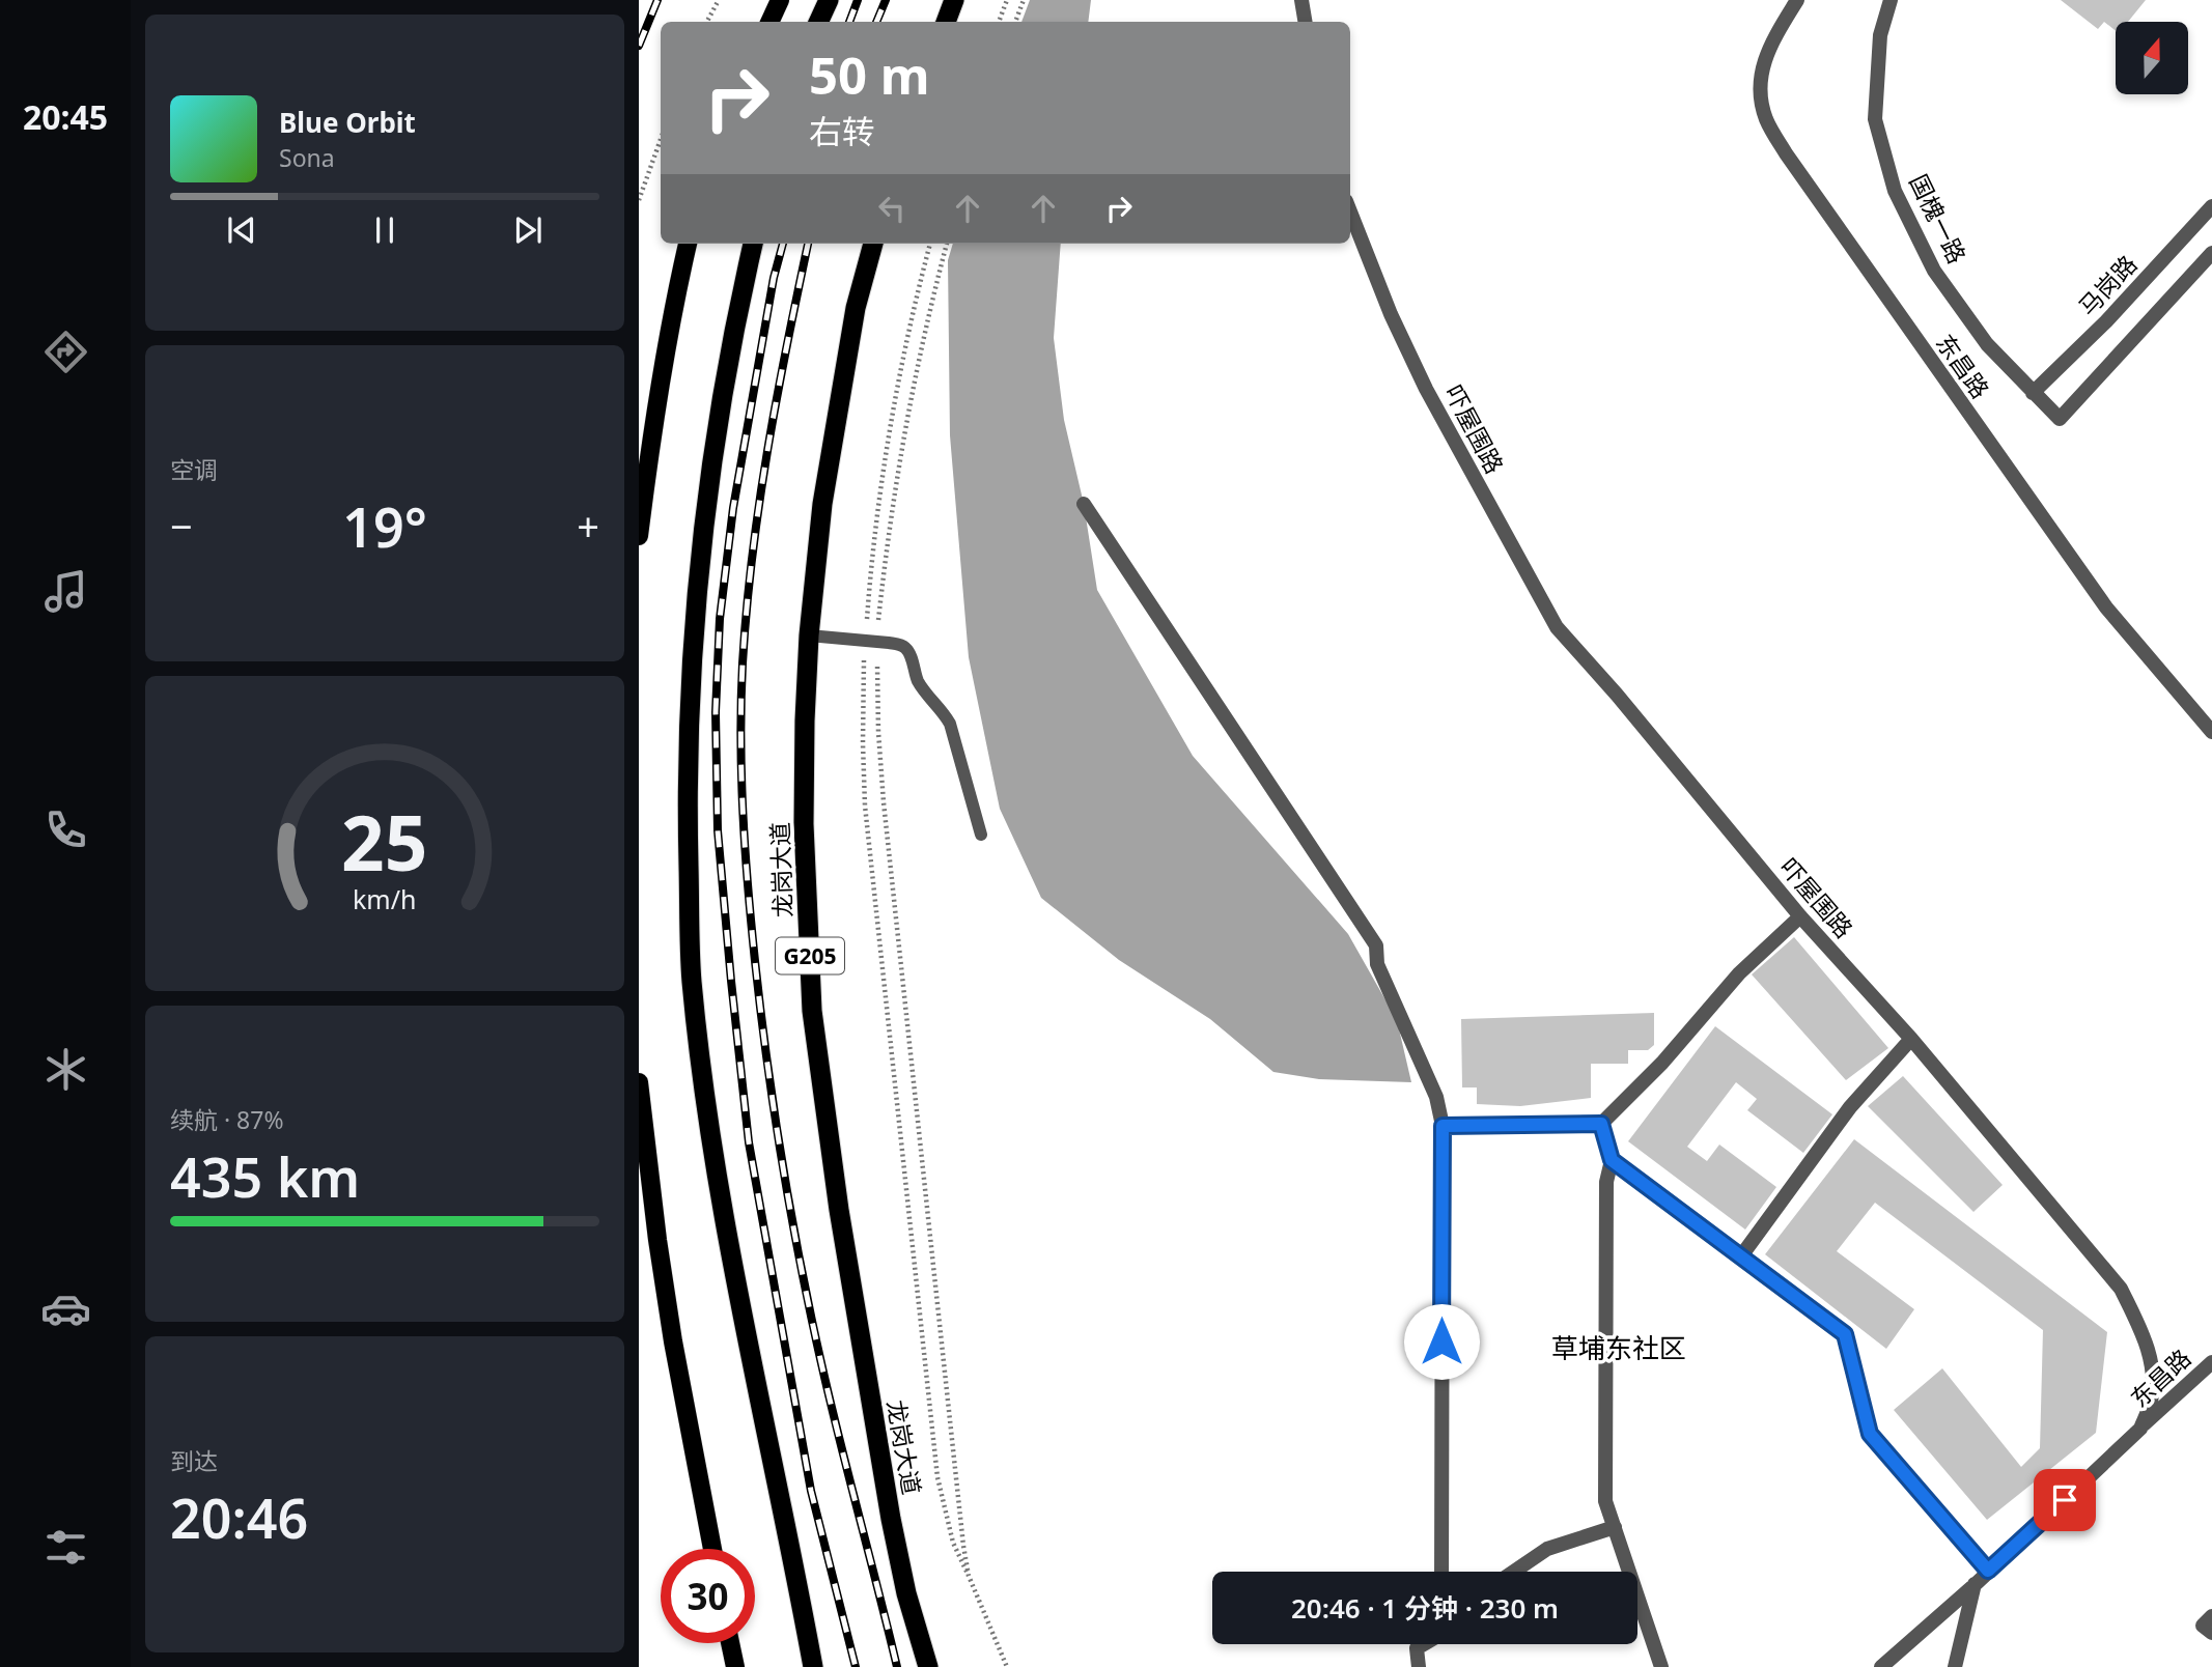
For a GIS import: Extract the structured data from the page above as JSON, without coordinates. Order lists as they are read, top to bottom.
{
  "streets": {
    "highway": ["龙岗大道", "G205"],
    "street": [
      "国槐一路",
      "马岗路",
      "东昌路",
      "吓屋围路"
    ]
  },
  "crossings": [
    ["国槐一路", "马岗路"],
    ["东昌路", "吓屋围路"]
  ],
  "districts": ["草埔东社区"],
  "north": "top",
  "page": {
    "tabs": "20:45",
    "turn": ["50 m", "右转"],
    "song": ["Blue Orbit", "Sona"],
    "tile": [
      "空调",
      ["续航 · 87%", "435 km"],
      ["到达", "20:46"]
    ],
    "heat": ["−", "19°", "+"],
    "limit": "30",
    "trip": "20:46 · 1 分钟 · 230 m",
    "gauge": ["25", "km/h"]
  }
}
